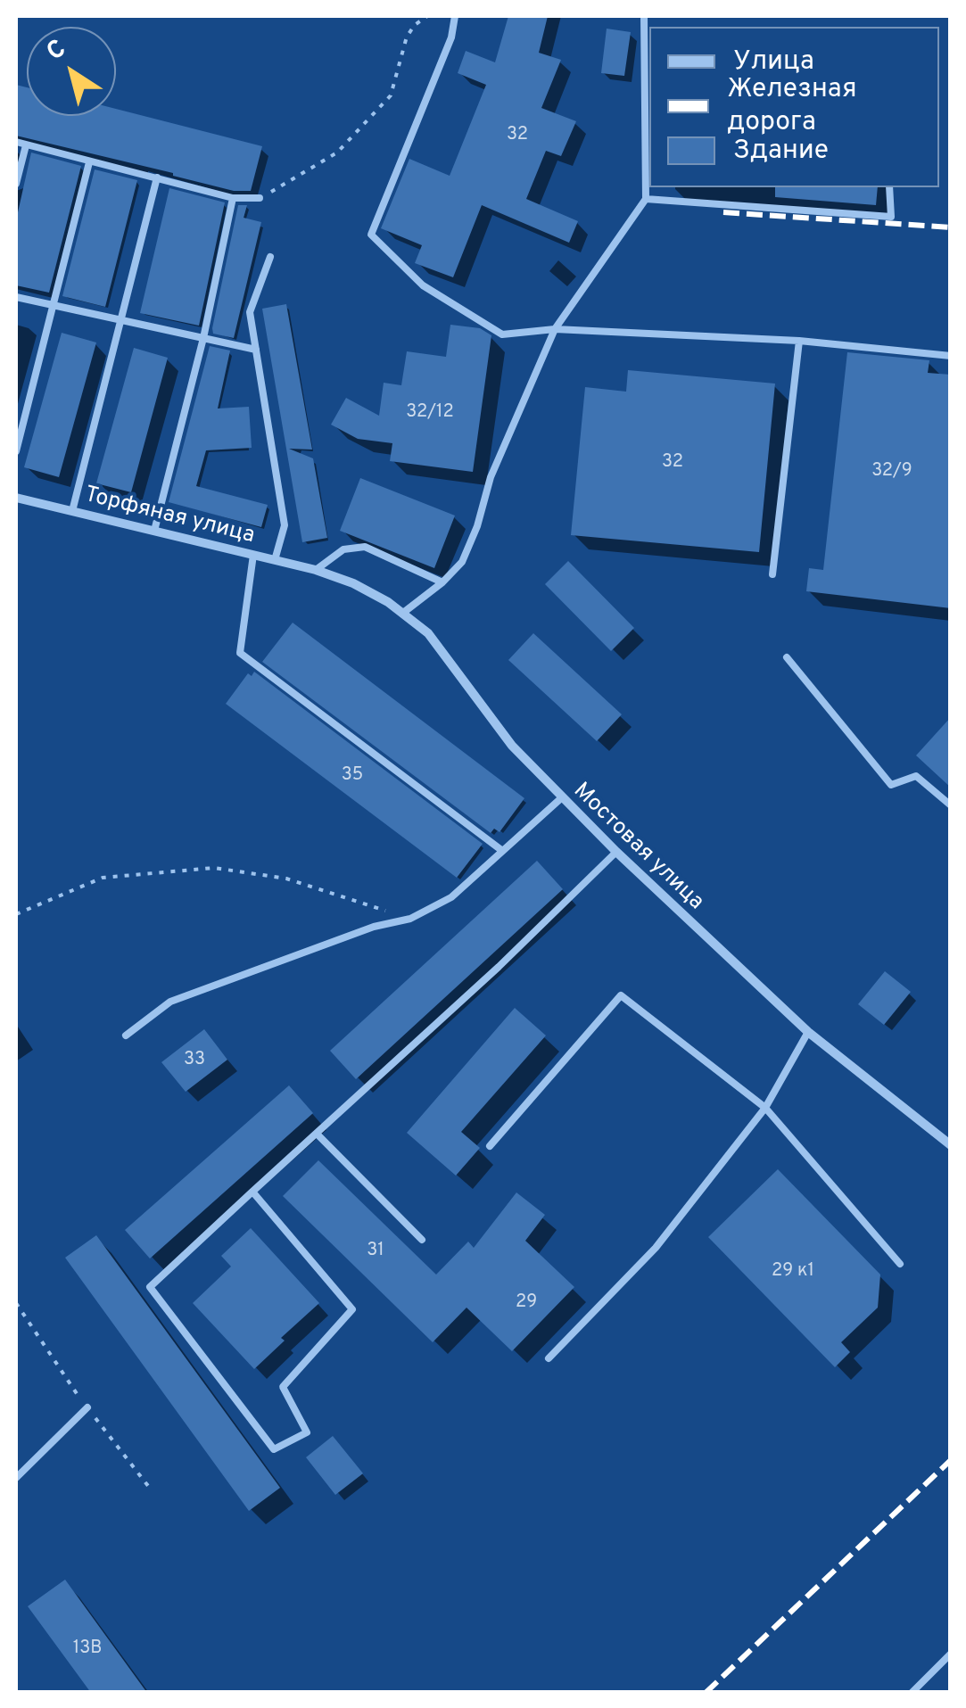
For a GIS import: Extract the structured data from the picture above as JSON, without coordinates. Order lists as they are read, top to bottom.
{
  "streets": {
    "street": ["Торфяная улица", "Мостовая улица"]
  },
  "crossings": [
    ["Торфяная улица", "Мостовая улица"]
  ],
  "house_numbers": [
    "32",
    "32/12",
    "32",
    "32/9",
    "35",
    "33",
    "31",
    "29 к1",
    "29",
    "13В"
  ],
  "legend": ["Улица", "Железная дорога", "Здание"],
  "north": "top left"
}
